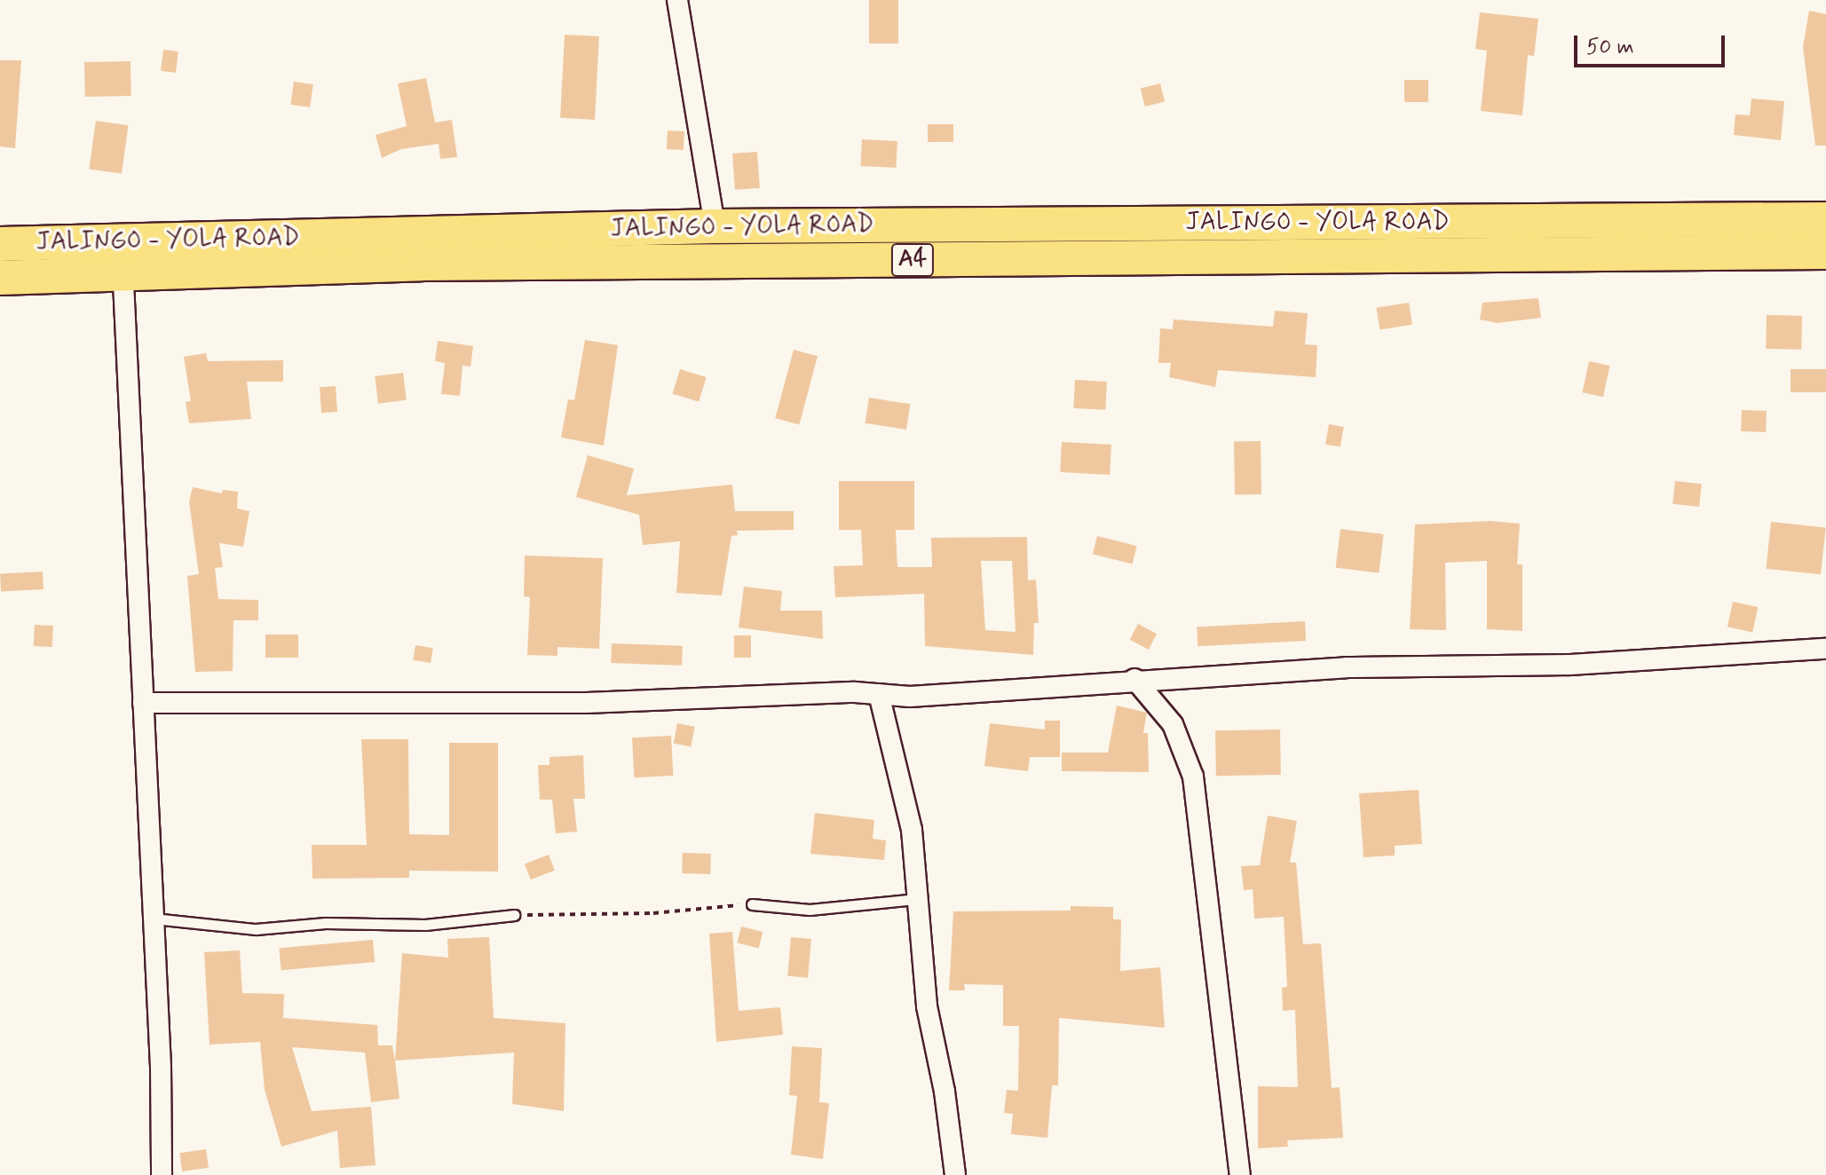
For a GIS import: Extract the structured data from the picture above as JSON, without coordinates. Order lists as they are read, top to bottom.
{
  "streets": {
    "highway": ["JALINGO - YOLA ROAD", "A4"]
  },
  "crossings": [
    ["JALINGO - YOLA ROAD", "A4"]
  ],
  "scale_bar": "50 m"
}
